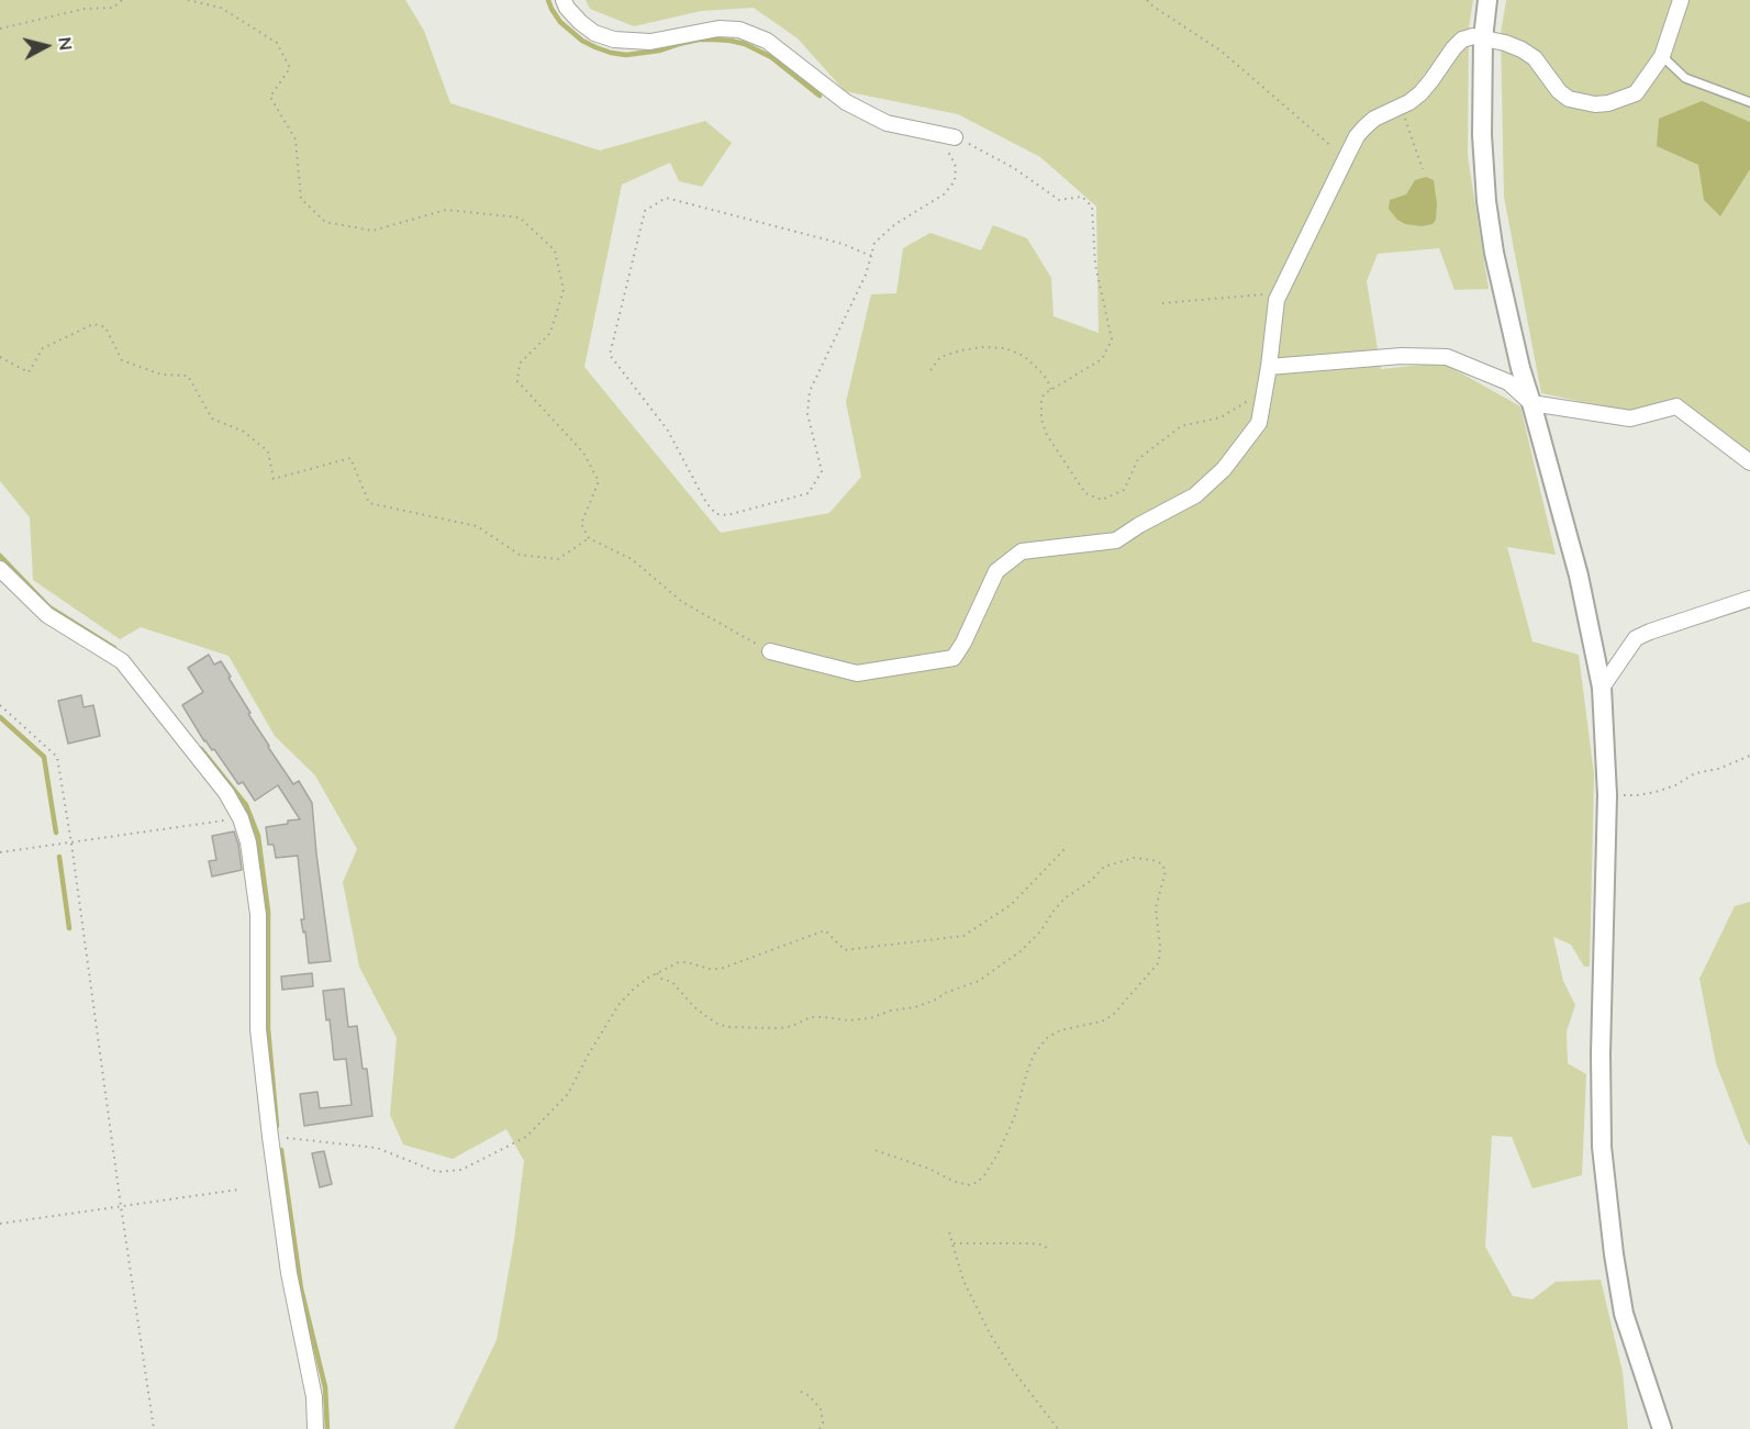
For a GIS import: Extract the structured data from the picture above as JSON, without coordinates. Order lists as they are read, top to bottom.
{
  "north": "right"
}
